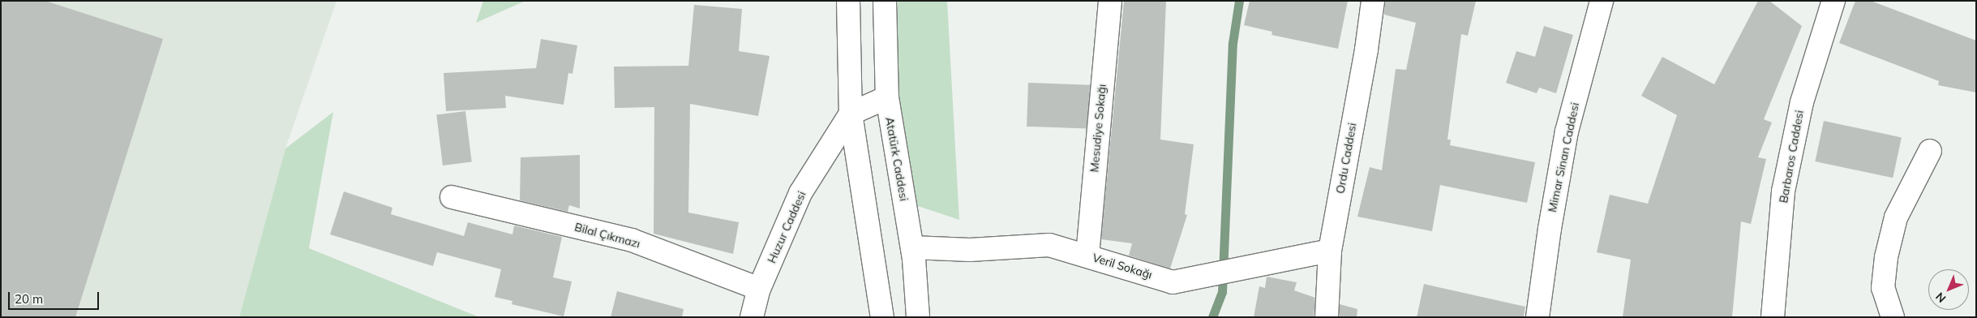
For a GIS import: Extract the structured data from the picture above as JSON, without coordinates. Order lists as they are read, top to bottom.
{
  "streets": {
    "street": [
      "Mesudiye Sokağı",
      "Barbaros Caddesi",
      "Mimar Sinan Caddesi",
      "Ordu Caddesi",
      "Atatürk Caddesi",
      "Huzur Caddesi",
      "Bilal Çıkmazı",
      "Veril Sokağı"
    ]
  },
  "crossings": [
    ["Mesudiye Sokağı", "Veril Sokağı"],
    ["Ordu Caddesi", "Veril Sokağı"],
    ["Atatürk Caddesi", "Veril Sokağı"],
    ["Huzur Caddesi", "Bilal Çıkmazı"]
  ],
  "scale_bar": "20 m",
  "north": "bottom left"
}
